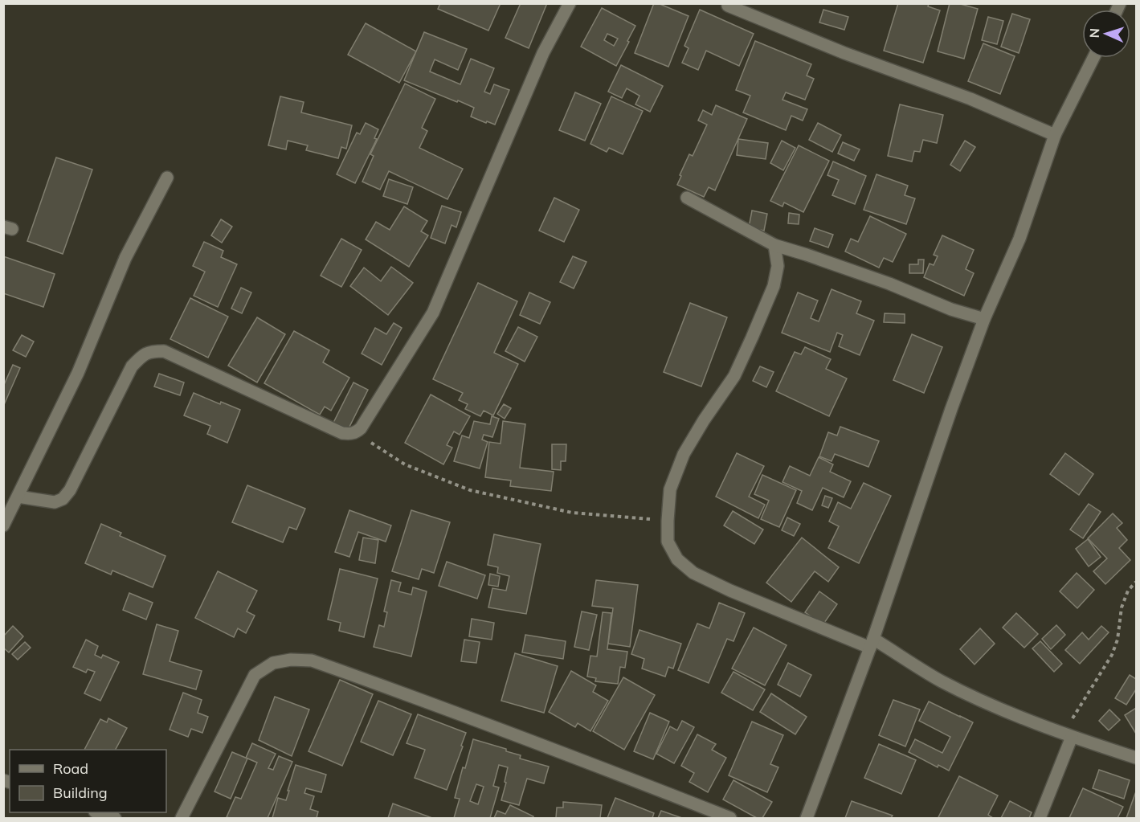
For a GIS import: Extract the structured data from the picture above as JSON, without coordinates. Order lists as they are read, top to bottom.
{
  "legend": ["Road", "Building"],
  "north": "left"
}
